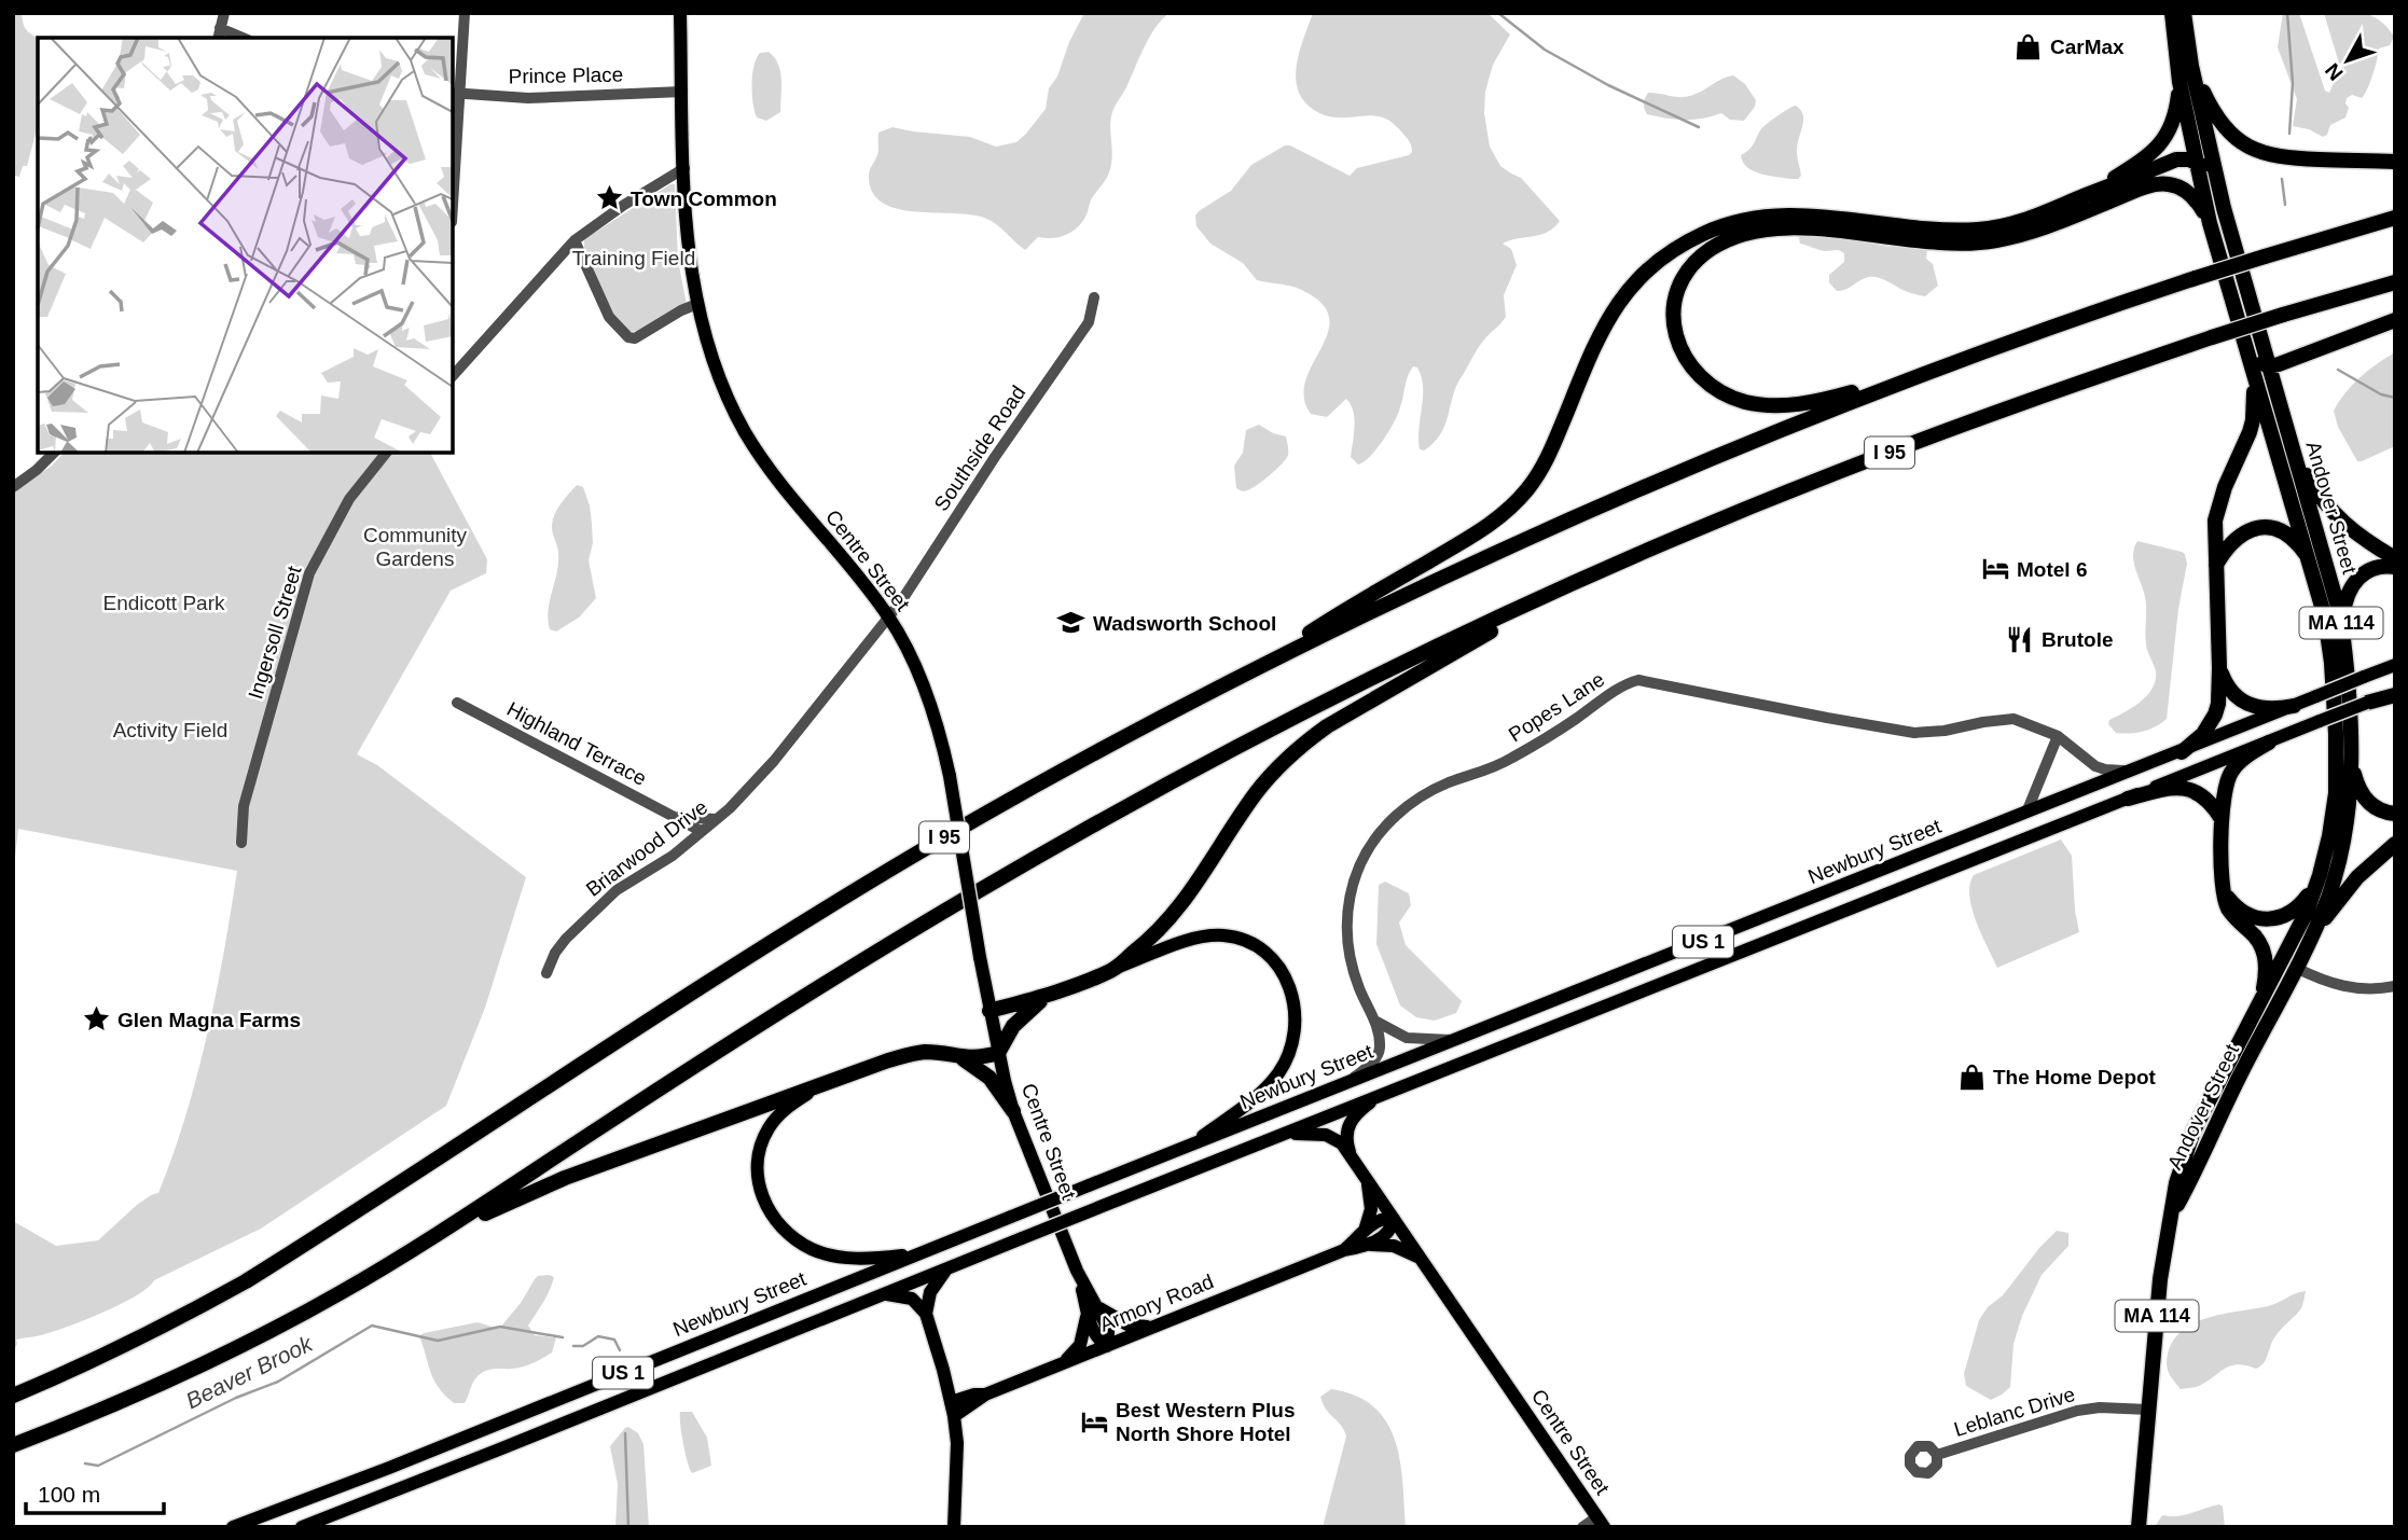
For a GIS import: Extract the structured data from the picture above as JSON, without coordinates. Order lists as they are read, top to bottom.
{
  "streets": {
    "highway": ["I 95", "Andover Street", "MA 114"],
    "main road": [
      "Centre Street",
      "Newbury Street",
      "US 1",
      "Armory Road"
    ],
    "street": [
      "Prince Place",
      "Southside Road",
      "Ingersoll Street",
      "Popes Lane",
      "Highland Terrace",
      "Briarwood Drive",
      "Leblanc Drive"
    ]
  },
  "crossings": [
    ["Prince Place", "Centre Street"],
    ["Southside Road", "Centre Street"],
    ["Southside Road", "Briarwood Drive"],
    ["Andover Street", "Leblanc Drive"],
    ["Centre Street", "Briarwood Drive"],
    ["Centre Street", "US 1"],
    ["Centre Street", "Armory Road"],
    ["Popes Lane", "Newbury Street"],
    ["Highland Terrace", "Briarwood Drive"]
  ],
  "water": ["Beaver Brook"],
  "parks": [
    "Training Field",
    "Community Gardens",
    "Endicott Park",
    "Activity Field"
  ],
  "places": {
    "shop": ["CarMax", "The Home Depot"],
    "place": ["Town Common", "Glen Magna Farms"],
    "hotel": ["Motel 6", "Best Western Plus North Shore Hotel"],
    "school or university": ["Wadsworth School"],
    "restaurant": ["Brutole"]
  },
  "scale_bar": "100 m",
  "north": "bottom left"
}
